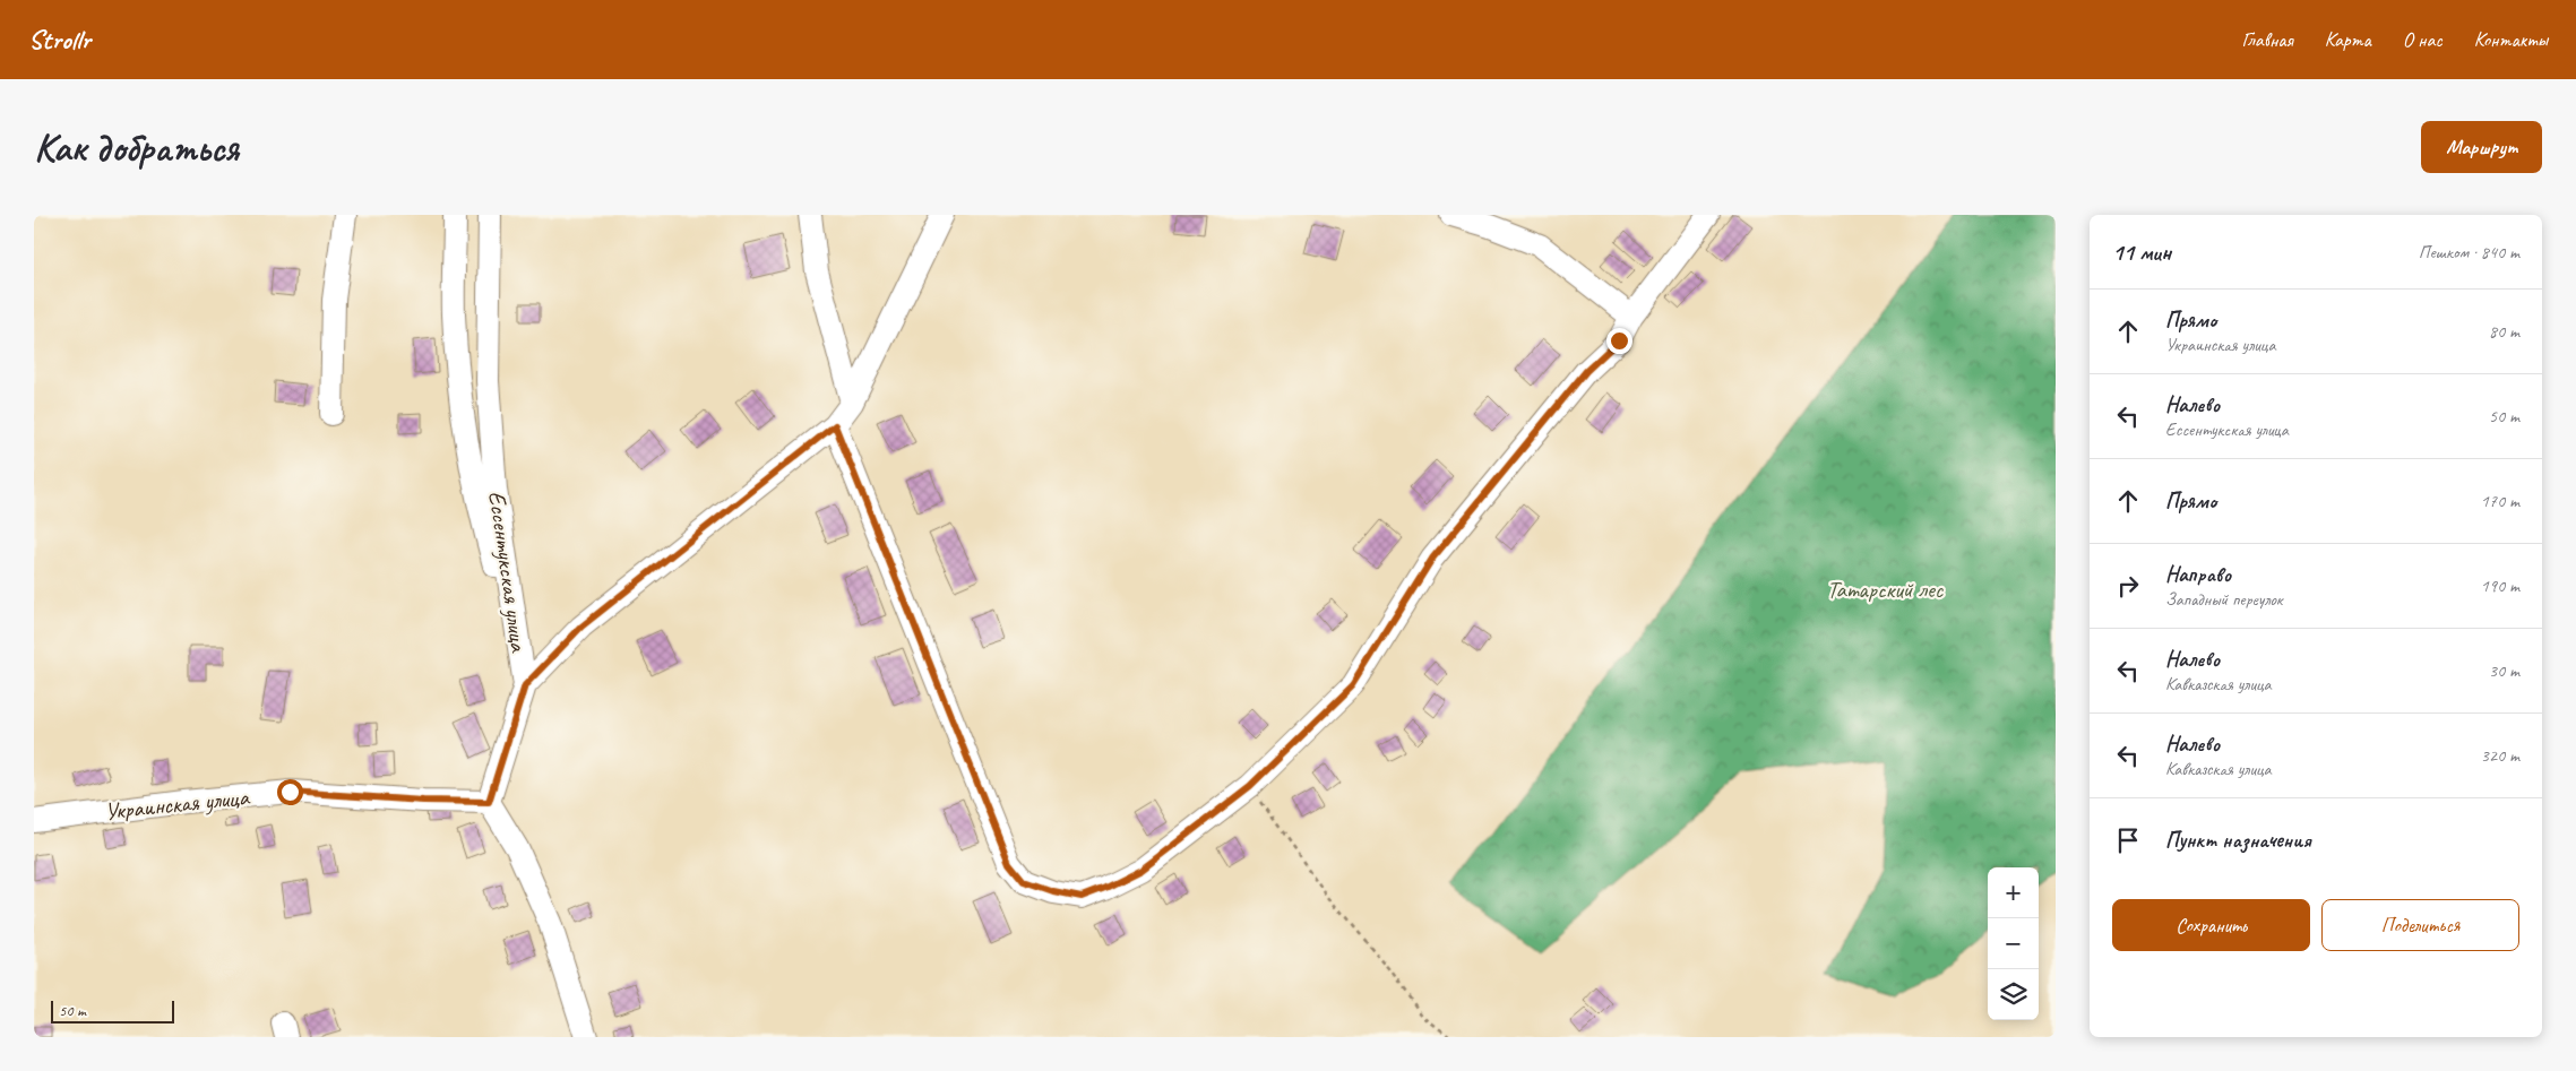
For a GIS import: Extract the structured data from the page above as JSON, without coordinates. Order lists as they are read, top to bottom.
{
  "streets": {
    "street": ["Ессентукская улица", "Украинская улица"]
  },
  "crossings": [
    ["Ессентукская улица", "Украинская улица"]
  ],
  "parks": ["Татарский лес"],
  "scale_bar": "50 m",
  "page": {
    "header": "Strollr",
    "nav": [
      "Главная",
      "Карта",
      "О нас",
      "Контакты"
    ],
    "buttons": [
      "Маршрут",
      ["Сохранить", "Поделиться"]
    ],
    "title": "Как добраться",
    "heading": ["11 мин", "Пешком · 840 m"],
    "list": [
      ["Прямо", "Украинская улица", "80 m"],
      ["Налево", "Ессентукская улица", "50 m"],
      ["Прямо", "170 m"],
      ["Направо", "Западный переулок", "190 m"],
      ["Налево", "Кавказская улица", "30 m"],
      ["Налево", "Кавказская улица", "320 m"],
      "Пункт назначения"
    ],
    "map_buttons": ["+", "−"],
    "scale": "50 m"
  }
}
